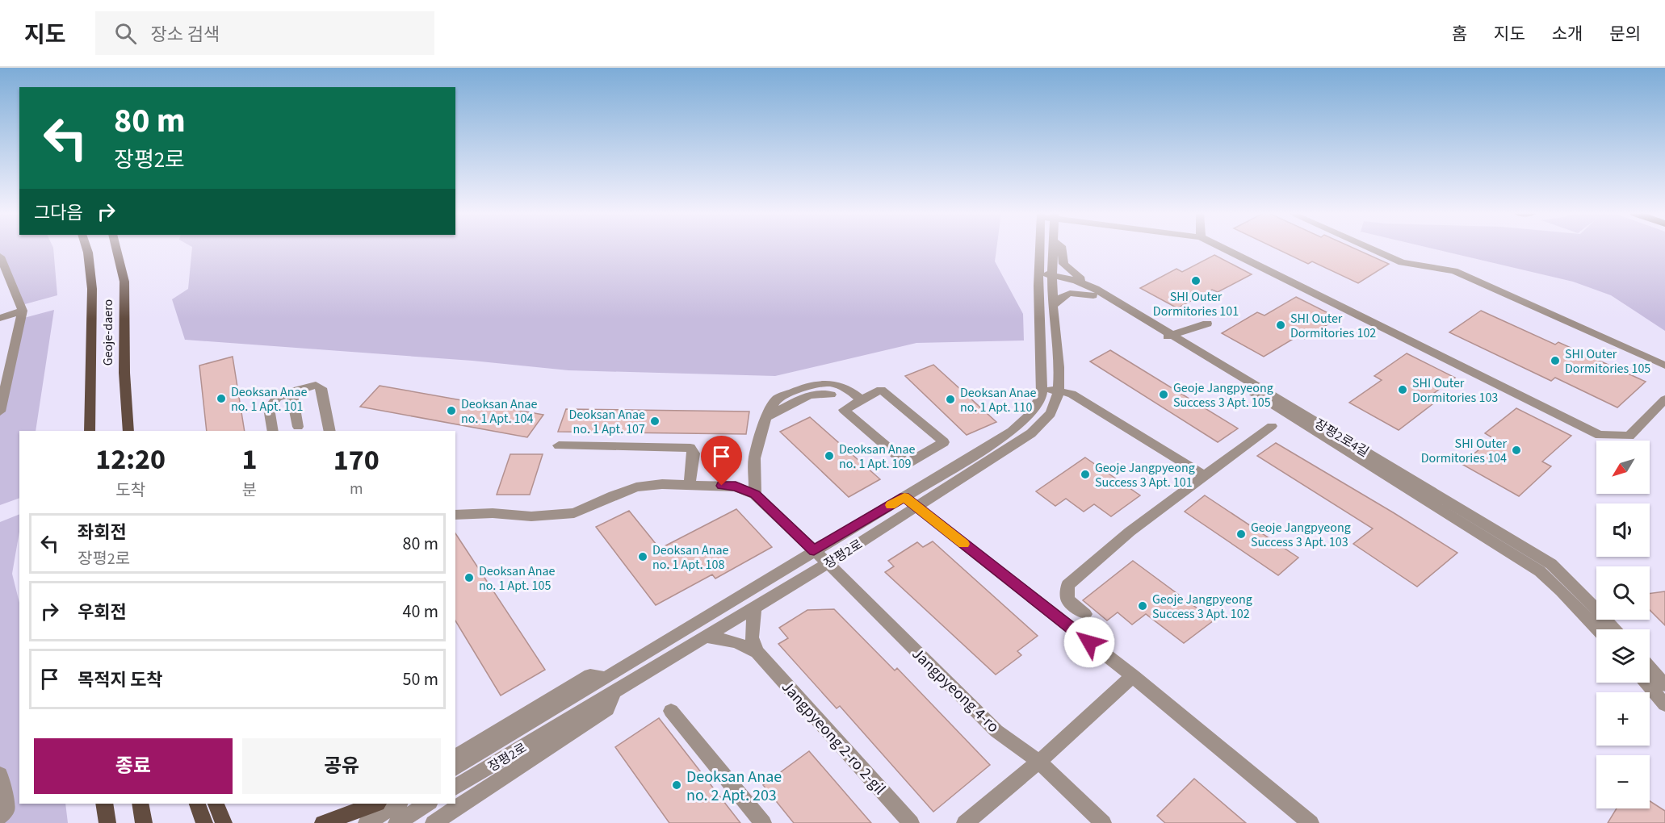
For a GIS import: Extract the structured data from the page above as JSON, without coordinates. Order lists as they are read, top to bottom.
{
  "streets": {
    "main road": ["Geoje-daero"],
    "street": [
      "장평2로4길",
      "장평2로",
      "Jangpyeong 4-ro",
      "Jangpyeong 2-ro 2-gil"
    ]
  },
  "crossings": [
    ["장평2로4길", "장평2로"],
    ["장평2로", "Jangpyeong 4-ro"]
  ],
  "places": [
    "SHI Outer Dormitories 101",
    "SHI Outer Dormitories 102",
    "SHI Outer Dormitories 105",
    "SHI Outer Dormitories 103",
    "Geoje Jangpyeong Success 3 Apt. 105",
    "Deoksan Anae no. 1 Apt. 101",
    "Deoksan Anae no. 1 Apt. 110",
    "Deoksan Anae no. 1 Apt. 104",
    "Deoksan Anae no. 1 Apt. 107",
    "SHI Outer Dormitories 104",
    "Deoksan Anae no. 1 Apt. 109",
    "Geoje Jangpyeong Success 3 Apt. 101",
    "Geoje Jangpyeong Success 3 Apt. 103",
    "Deoksan Anae no. 1 Apt. 108",
    "Deoksan Anae no. 1 Apt. 105",
    "Geoje Jangpyeong Success 3 Apt. 102",
    "Deoksan Anae no. 2 Apt. 203"
  ],
  "north": "bottom left",
  "page": {
    "header": "지도",
    "search": "장소 검색",
    "nav": [
      "홈",
      "지도",
      "소개",
      "문의"
    ],
    "turn": ["80 m", "장평2로"],
    "then": "그다음",
    "eta": [
      "12:20",
      "도착",
      "1",
      "분",
      "170",
      "m"
    ],
    "map_buttons": ["+", "−"],
    "list": [
      {
        "name": "좌회전",
        "note": "장평2로",
        "value": "80 m"
      },
      {
        "name": "우회전",
        "value": "40 m"
      },
      {
        "name": "목적지 도착",
        "value": "50 m"
      }
    ],
    "buttons": ["종료", "공유"]
  }
}
